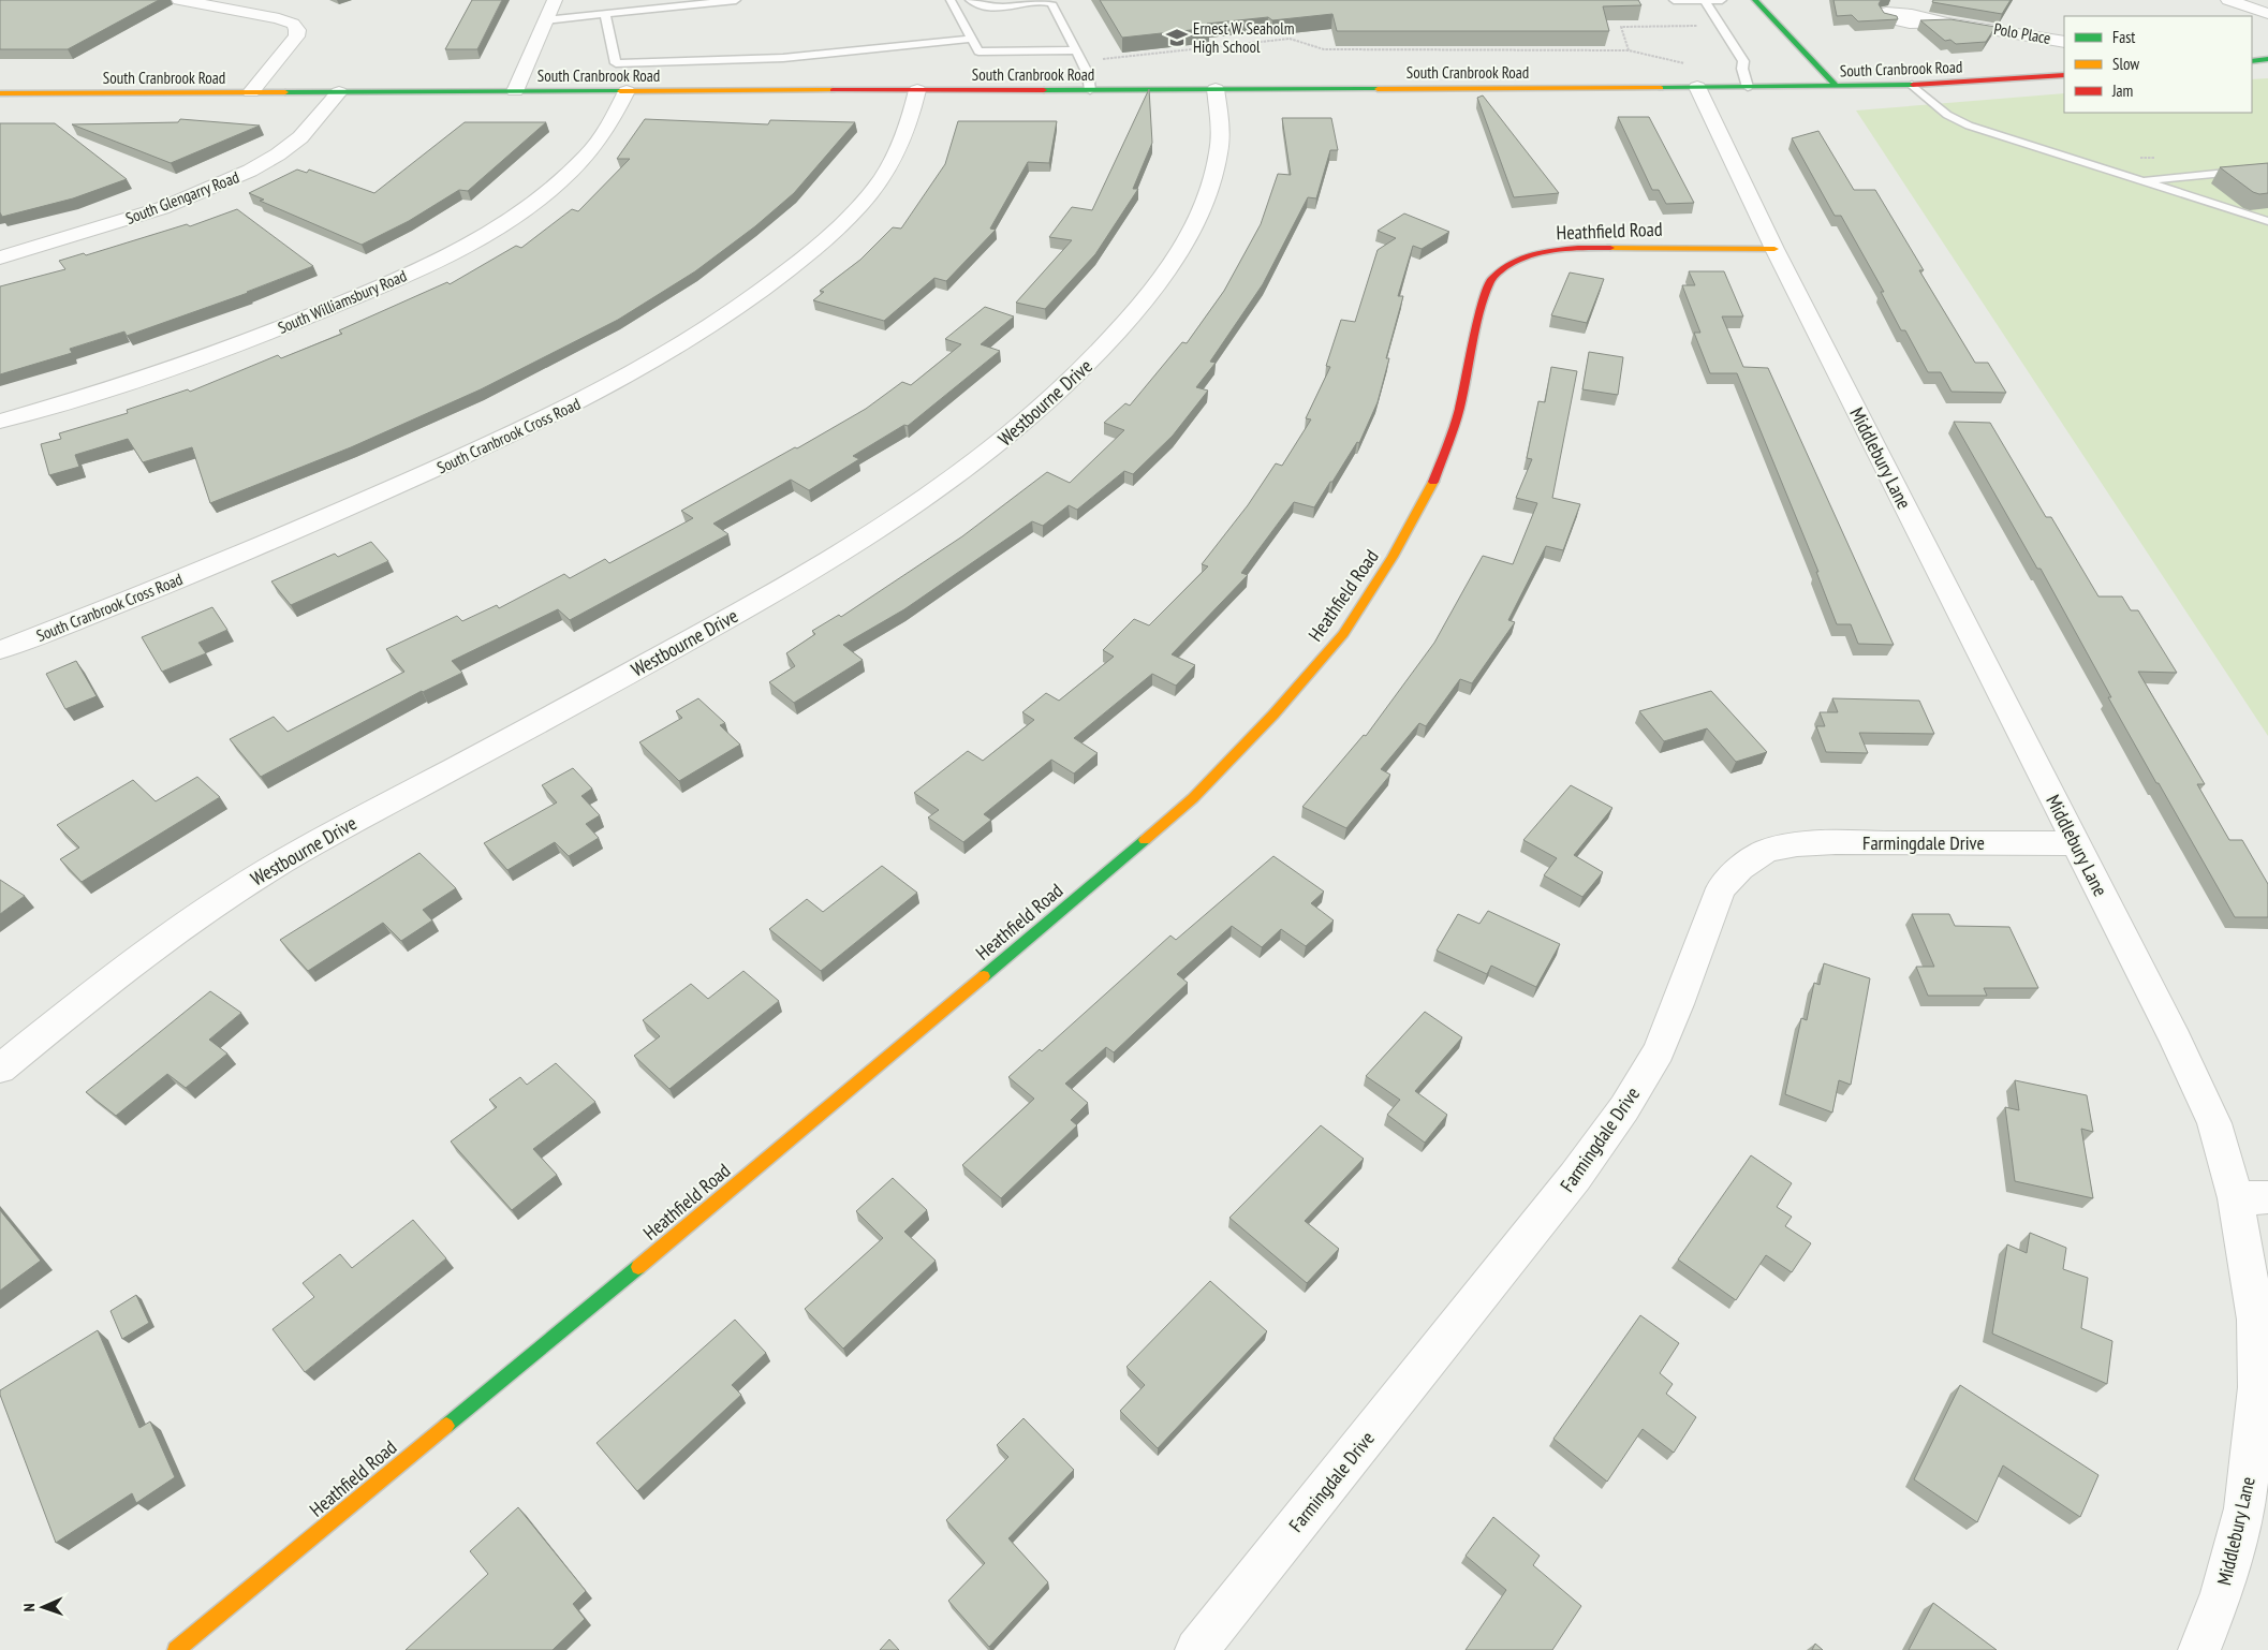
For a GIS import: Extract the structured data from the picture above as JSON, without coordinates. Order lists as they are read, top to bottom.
{
  "streets": {
    "street": [
      "Polo Place",
      "South Cranbrook Road",
      "South Glengarry Road",
      "Heathfield Road",
      "South Williamsbury Road",
      "Westbourne Drive",
      "South Cranbrook Cross Road",
      "Middlebury Lane",
      "Farmingdale Drive"
    ]
  },
  "crossings": [
    ["South Cranbrook Road", "South Glengarry Road"],
    ["South Cranbrook Road", "South Williamsbury Road"],
    ["South Cranbrook Road", "Westbourne Drive"],
    ["South Cranbrook Road", "South Cranbrook Cross Road"],
    ["South Cranbrook Road", "Middlebury Lane"],
    ["Heathfield Road", "Middlebury Lane"],
    ["Middlebury Lane", "Farmingdale Drive"]
  ],
  "places": {
    "school or university": ["Ernest W. Seaholm High School"]
  },
  "legend": ["Fast", "Slow", "Jam"],
  "north": "left"
}
